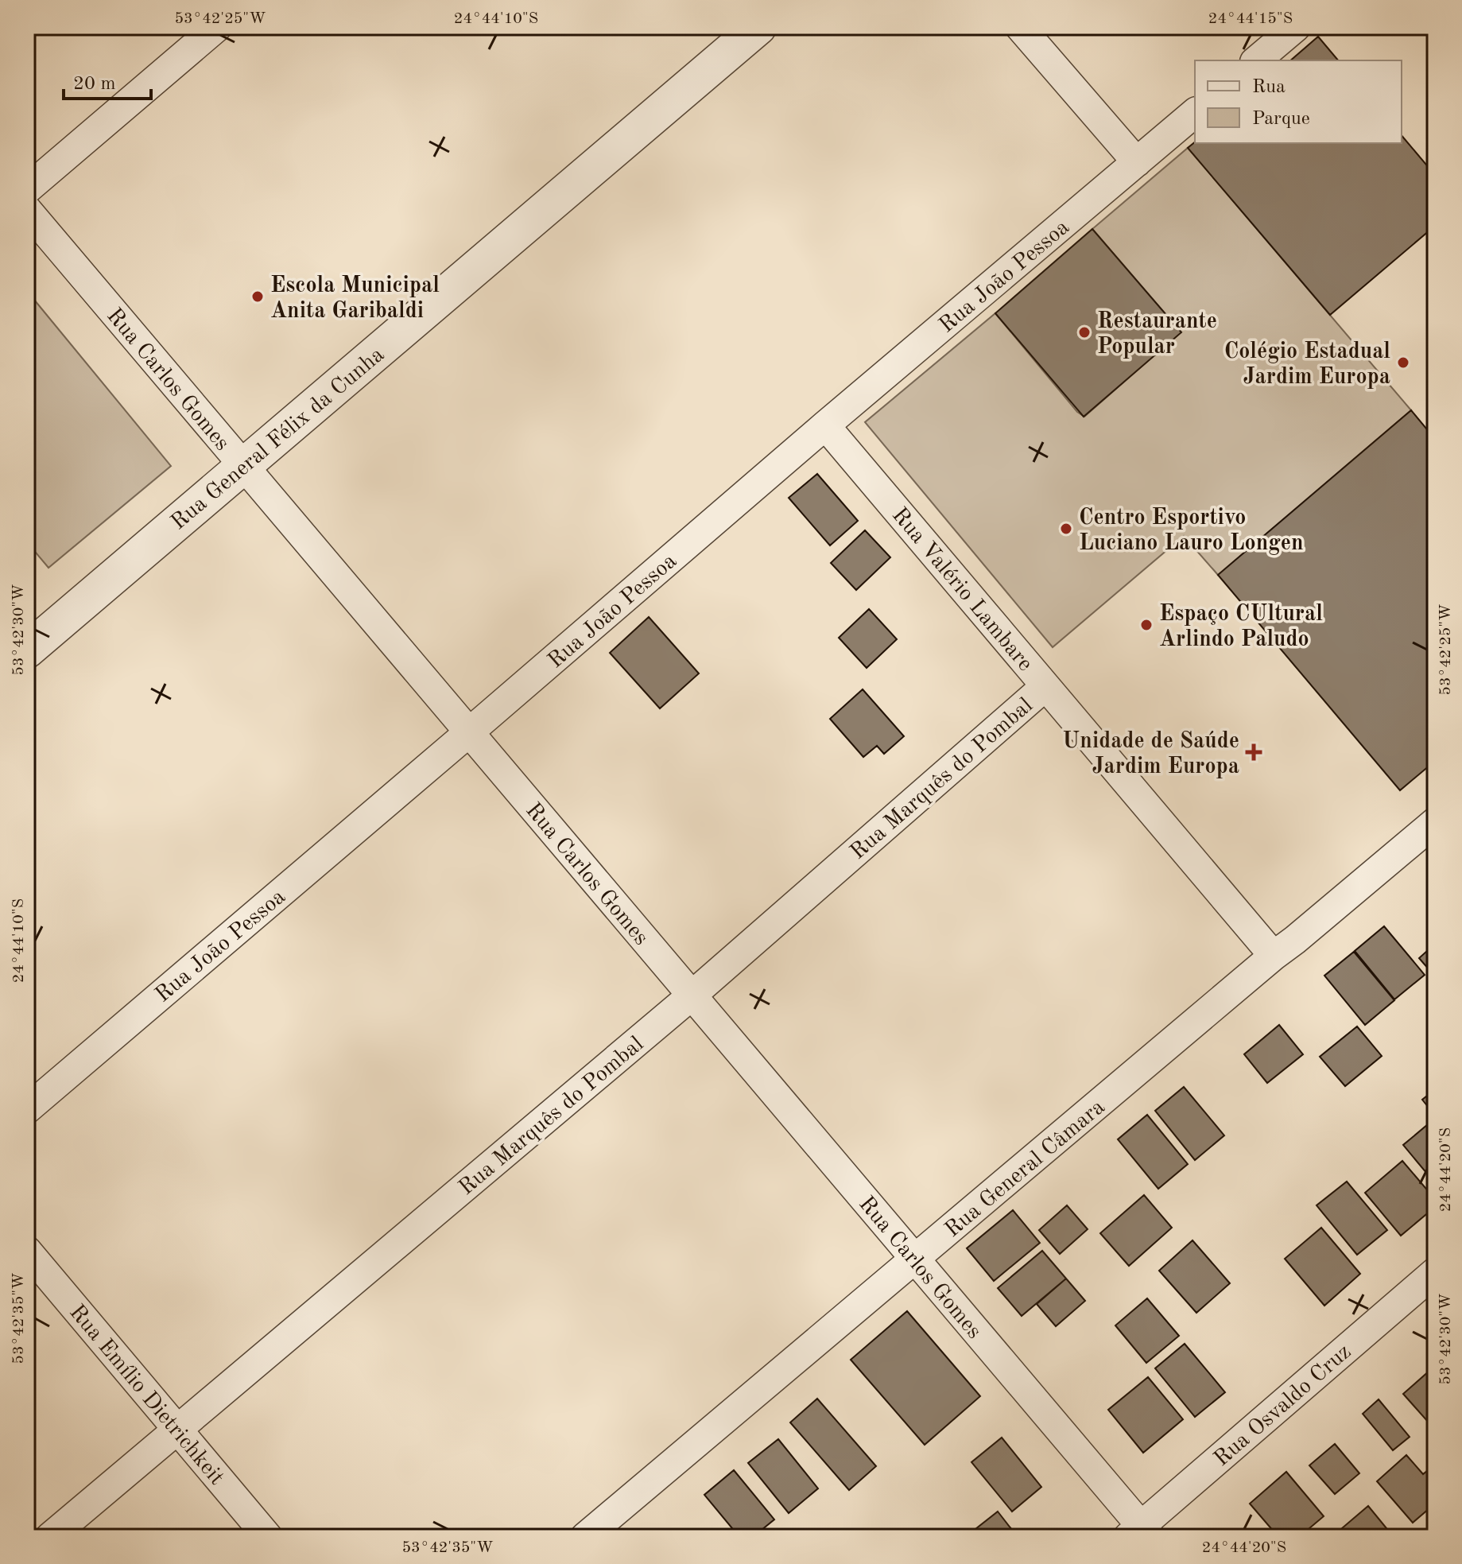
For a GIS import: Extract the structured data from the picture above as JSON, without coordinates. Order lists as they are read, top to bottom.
{
  "streets": {
    "street": [
      "Rua João Pessoa",
      "Rua Carlos Gomes",
      "Rua General Félix da Cunha",
      "Rua Valério Lambare",
      "Rua Marquês do Pombal",
      "Rua General Câmara",
      "Rua Emílio Dietrichkeit",
      "Rua Osvaldo Cruz"
    ]
  },
  "crossings": [
    ["Rua João Pessoa", "Rua Carlos Gomes"],
    ["Rua João Pessoa", "Rua Valério Lambare"],
    ["Rua Carlos Gomes", "Rua General Félix da Cunha"],
    ["Rua Carlos Gomes", "Rua Marquês do Pombal"],
    ["Rua Carlos Gomes", "Rua General Câmara"],
    ["Rua Carlos Gomes", "Rua Osvaldo Cruz"],
    ["Rua Valério Lambare", "Rua Marquês do Pombal"],
    ["Rua Valério Lambare", "Rua General Câmara"],
    ["Rua Marquês do Pombal", "Rua Emílio Dietrichkeit"]
  ],
  "places": {
    "other": [
      "Escola Municipal Anita Garibaldi",
      "Restaurante Popular",
      "Colégio Estadual Jardim Europa",
      "Centro Esportivo Luciano Lauro Longen",
      "Espaço CUltural Arlindo Paludo"
    ],
    "health": ["Unidade de Saúde Jardim Europa"]
  },
  "legend": ["Rua", "Parque"],
  "scale_bar": "20 m",
  "coordinates": [
    "53°42'25\"W",
    "24°44'10\"S",
    "24°44'15\"S",
    "53°42'30\"W",
    "24°44'20\"S",
    "53°42'35\"W"
  ]
}
